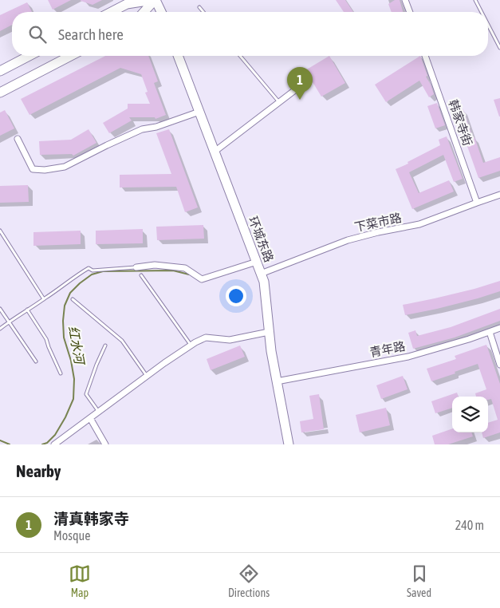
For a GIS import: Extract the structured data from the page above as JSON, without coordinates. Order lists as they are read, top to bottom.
{
  "streets": {
    "main road": ["环城东路"],
    "street": ["韩家寺街", "下菜市路", "青年路"]
  },
  "crossings": [
    ["韩家寺街", "下菜市路"],
    ["下菜市路", "环城东路"],
    ["环城东路", "青年路"]
  ],
  "water": ["红水河"],
  "page": {
    "search": "Search here",
    "pins": "1",
    "heading": "Nearby",
    "list": [
      {
        "mark": "1",
        "name": "清真韩家寺",
        "note": "Mosque",
        "value": "240 m"
      }
    ],
    "nav": ["Map", "Directions", "Saved"]
  }
}
